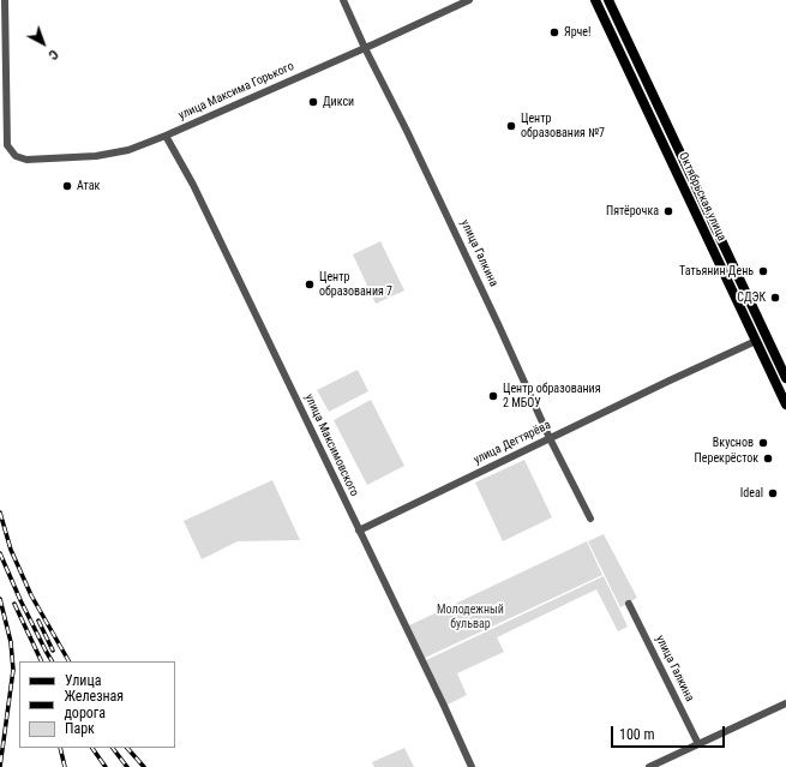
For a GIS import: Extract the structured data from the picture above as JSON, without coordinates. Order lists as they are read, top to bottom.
{
  "streets": {
    "main road": ["Октябрьская улица"],
    "street": [
      "улица Максима Горького",
      "улица Галкина",
      "улица Дегтярёва",
      "улица Максимовского"
    ]
  },
  "crossings": [
    ["улица Максима Горького", "улица Галкина"],
    ["улица Максима Горького", "улица Максимовского"],
    ["Октябрьская улица", "улица Дегтярёва"],
    ["улица Галкина", "улица Дегтярёва"],
    ["улица Дегтярёва", "улица Максимовского"]
  ],
  "parks": ["Молодежный бульвар"],
  "places": [
    "Ярче!",
    "Дикси",
    "Центр образования №7",
    "Атак",
    "Пятёрочка",
    "Татьянин День",
    "Центр образования 7",
    "СДЭК",
    "Центр образования 2 МБОУ",
    "Вкуснов",
    "Перекрёсток",
    "Ideal"
  ],
  "legend": ["Улица", "Железная дорога", "Парк"],
  "scale_bar": "100 m",
  "north": "bottom right"
}
